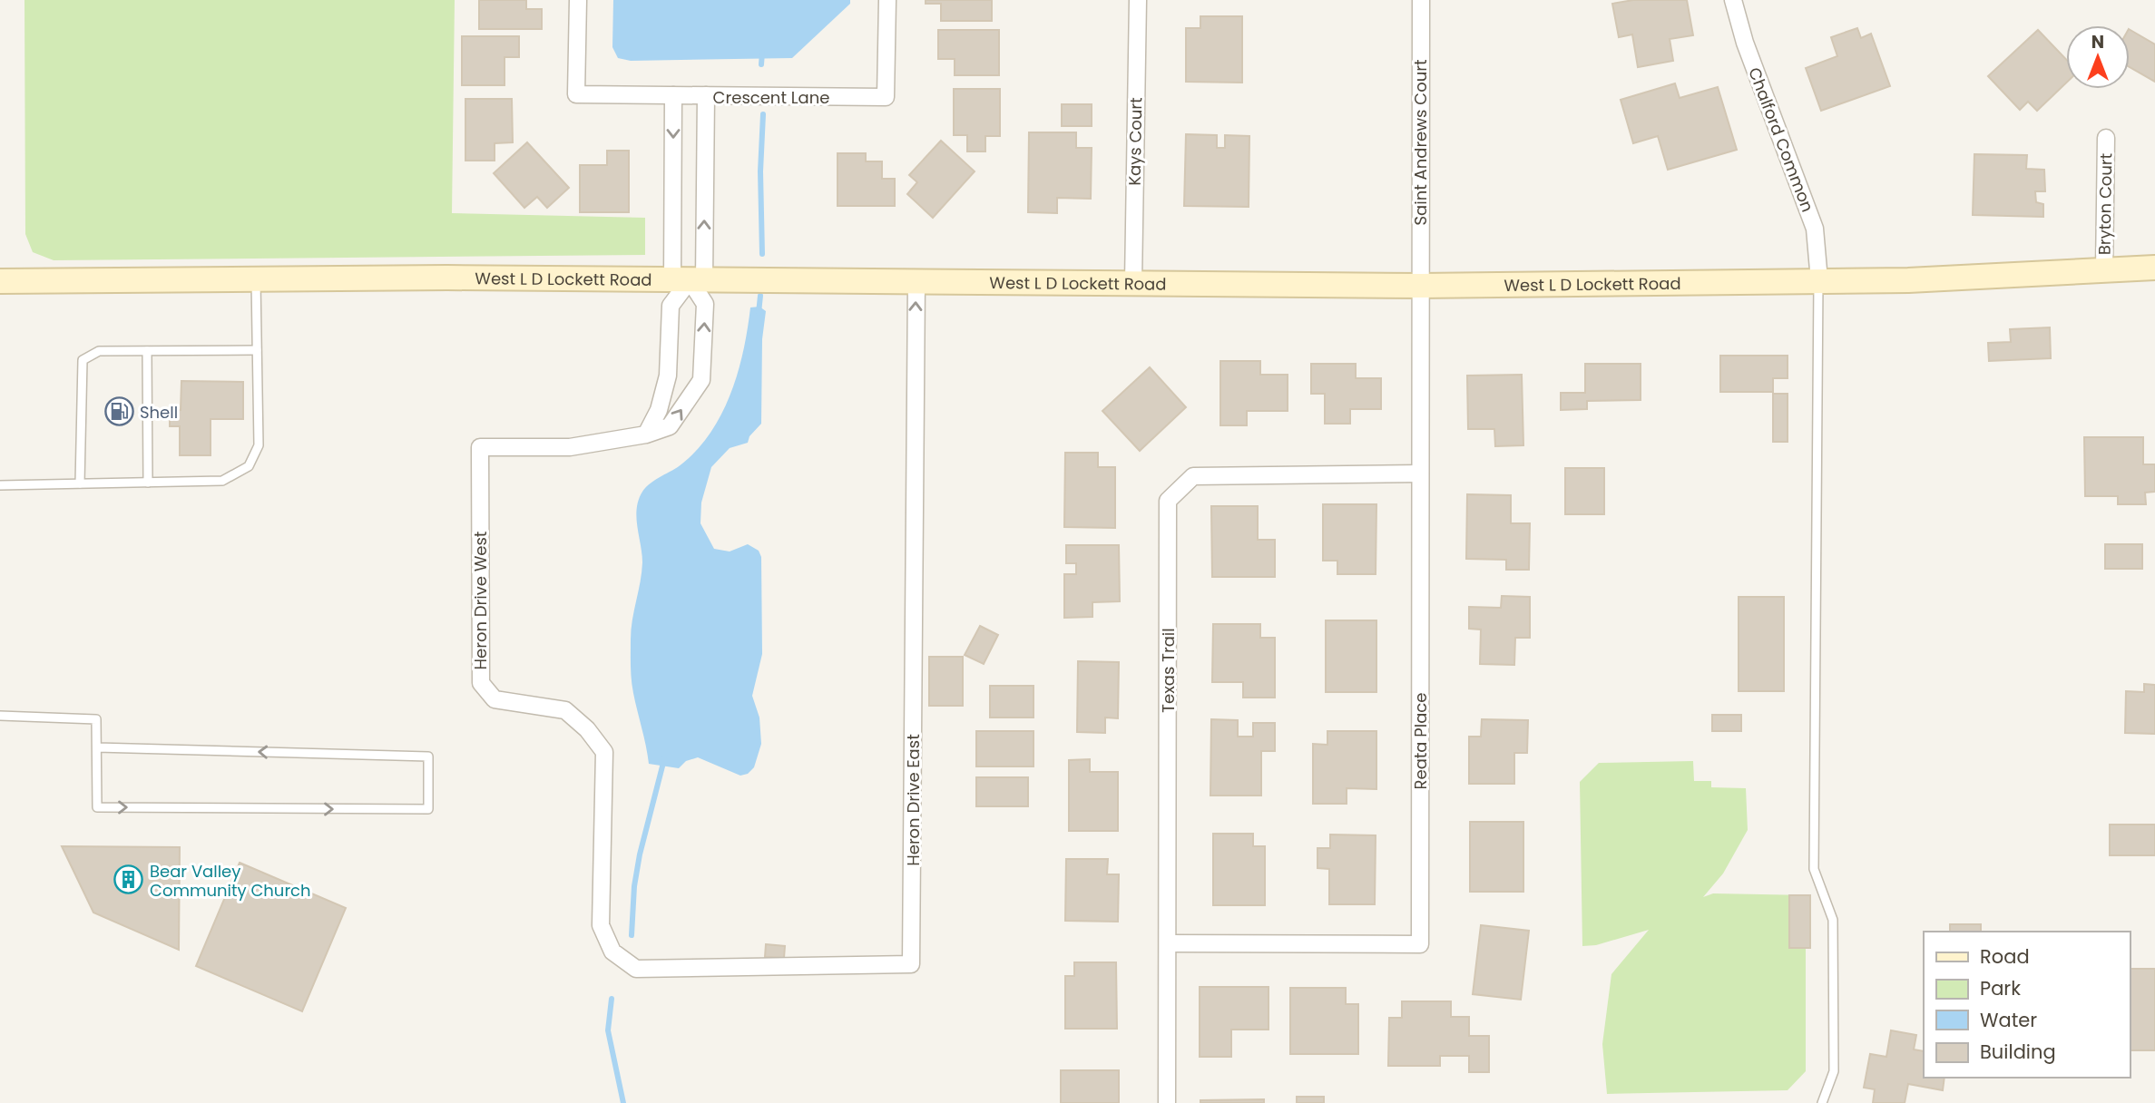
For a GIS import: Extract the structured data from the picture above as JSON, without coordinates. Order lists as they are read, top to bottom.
{
  "streets": {
    "main road": ["West L D Lockett Road"],
    "street": [
      "Crescent Lane",
      "Chalford Common",
      "Kays Court",
      "Saint Andrews Court",
      "Bryton Court",
      "Heron Drive West",
      "Texas Trail",
      "Reata Place",
      "Heron Drive East"
    ]
  },
  "crossings": [
    ["Crescent Lane", "West L D Lockett Road"],
    ["Crescent Lane", "Heron Drive West"],
    ["Chalford Common", "West L D Lockett Road"],
    ["Kays Court", "West L D Lockett Road"],
    ["Saint Andrews Court", "West L D Lockett Road"],
    ["Saint Andrews Court", "Reata Place"],
    ["Bryton Court", "West L D Lockett Road"],
    ["West L D Lockett Road", "Heron Drive West"],
    ["West L D Lockett Road", "Reata Place"],
    ["West L D Lockett Road", "Heron Drive East"],
    ["Heron Drive West", "Heron Drive East"],
    ["Texas Trail", "Reata Place"]
  ],
  "places": {
    "fuel station": ["Shell"],
    "building": ["Bear Valley Community Church"]
  },
  "legend": [
    "Road",
    "Park",
    "Water",
    "Building"
  ],
  "north": "top"
}
